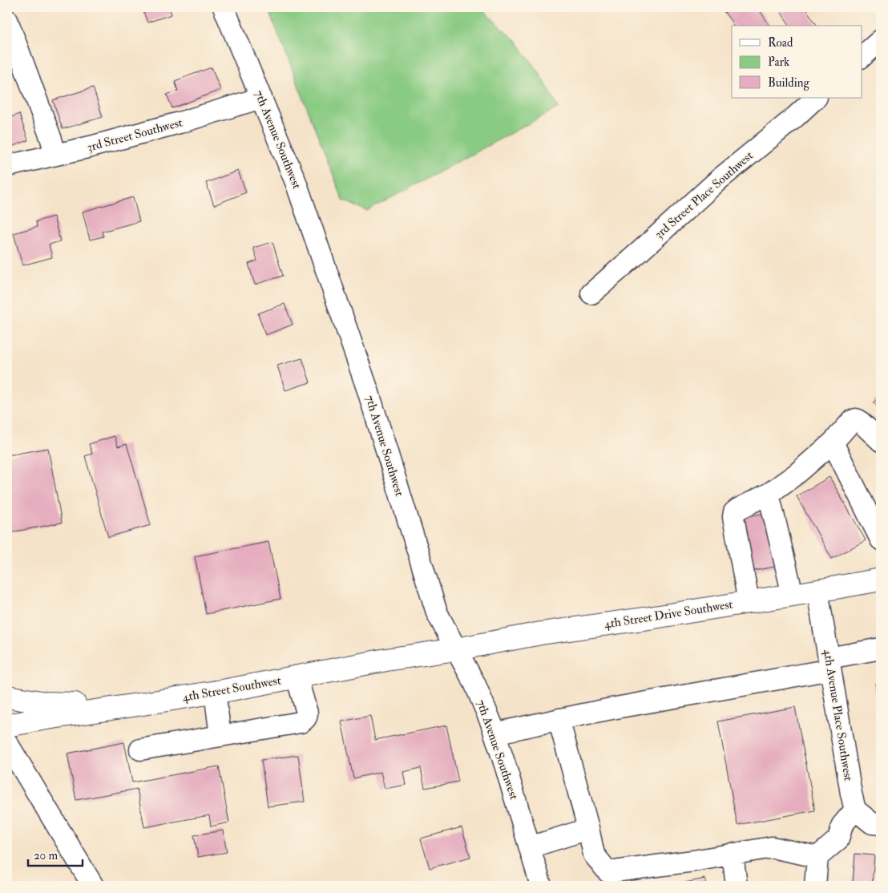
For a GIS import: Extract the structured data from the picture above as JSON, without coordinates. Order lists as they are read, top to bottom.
{
  "streets": {
    "main road": ["4th Street Drive Southwest", "4th Street Southwest"],
    "street": [
      "3rd Street Southwest",
      "7th Avenue Southwest",
      "3rd Street Place Southwest",
      "4th Avenue Place Southwest"
    ]
  },
  "crossings": [
    ["3rd Street Southwest", "7th Avenue Southwest"],
    ["7th Avenue Southwest", "4th Street Drive Southwest"],
    ["7th Avenue Southwest", "4th Street Southwest"],
    ["4th Street Drive Southwest", "4th Street Southwest"],
    ["4th Street Drive Southwest", "4th Avenue Place Southwest"]
  ],
  "legend": ["Road", "Park", "Building"],
  "scale_bar": "20 m"
}
